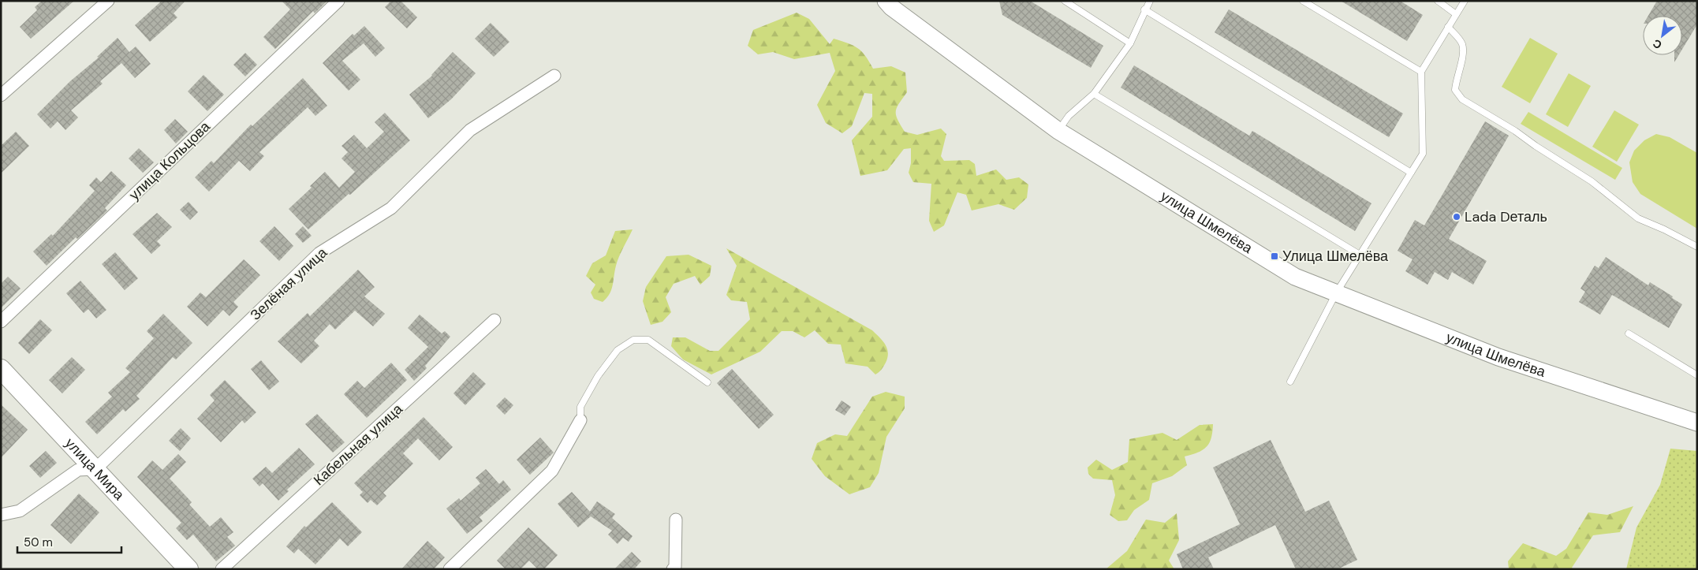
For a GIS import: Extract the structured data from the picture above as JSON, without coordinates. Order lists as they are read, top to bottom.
{
  "streets": {
    "main road": ["улица Шмелёва", "улица Мира"],
    "street": ["улица Кольцова", "Зелёная улица", "Кабельная улица"]
  },
  "crossings": [
    ["Зелёная улица", "улица Мира"]
  ],
  "places": {
    "other": ["Lada Dеталь"],
    "transit": ["Улица Шмелёва"]
  },
  "scale_bar": "50 m",
  "north": "bottom left"
}
